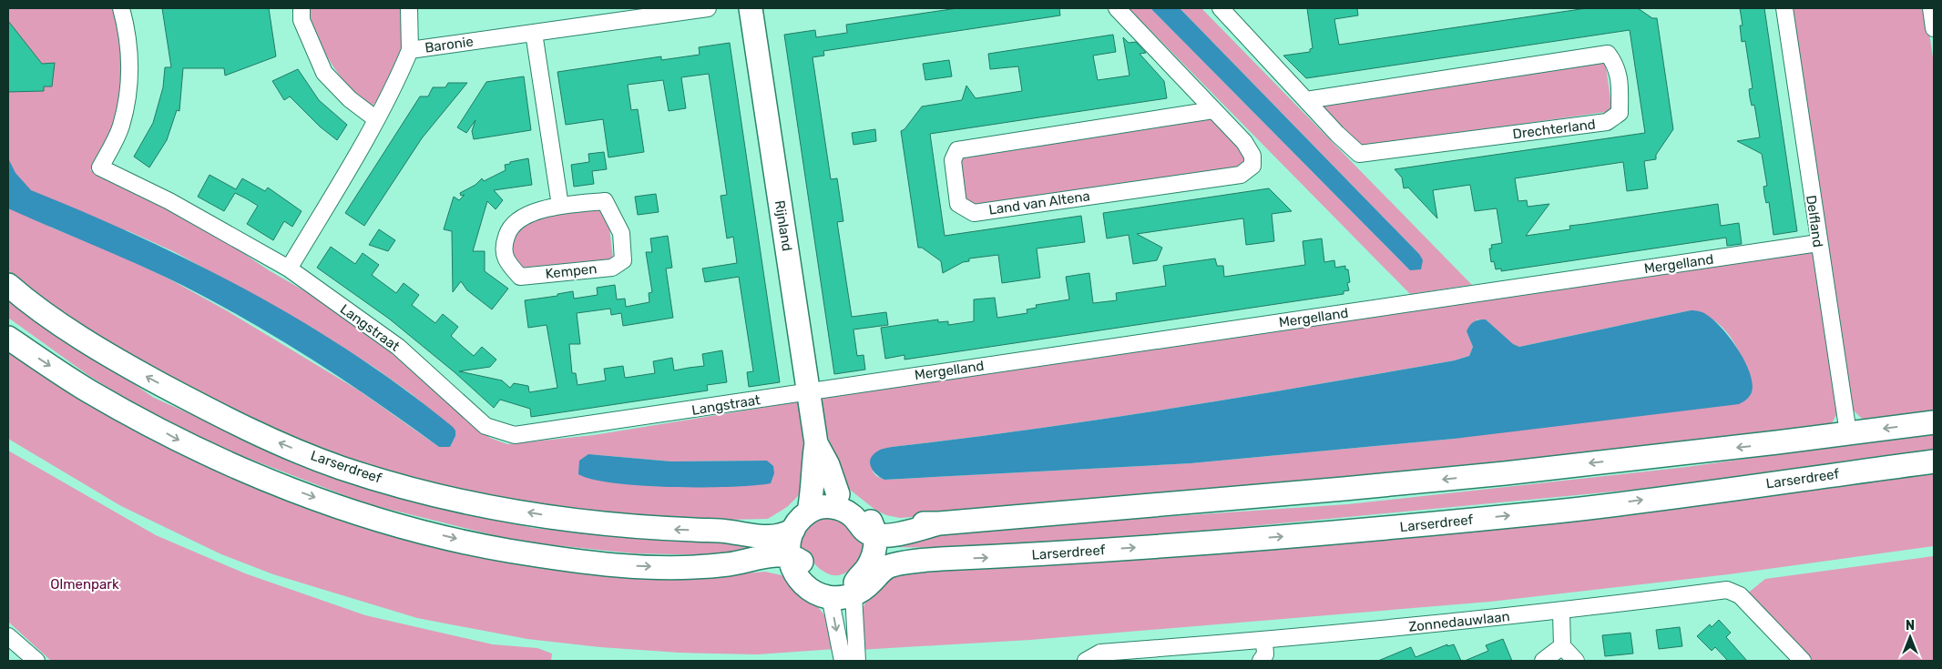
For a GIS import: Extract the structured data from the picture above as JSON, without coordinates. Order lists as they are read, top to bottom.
{
  "streets": {
    "main road": ["Rijnland", "Larserdreef"],
    "street": [
      "Baronie",
      "Drechterland",
      "Land van Altena",
      "Delfland",
      "Mergelland",
      "Kempen",
      "Langstraat",
      "Zonnedauwlaan"
    ]
  },
  "crossings": [
    ["Baronie", "Langstraat"],
    ["Delfland", "Mergelland"],
    ["Rijnland", "Mergelland"],
    ["Rijnland", "Langstraat"],
    ["Rijnland", "Larserdreef"],
    ["Mergelland", "Langstraat"]
  ],
  "parks": ["Olmenpark"],
  "north": "top"
}
